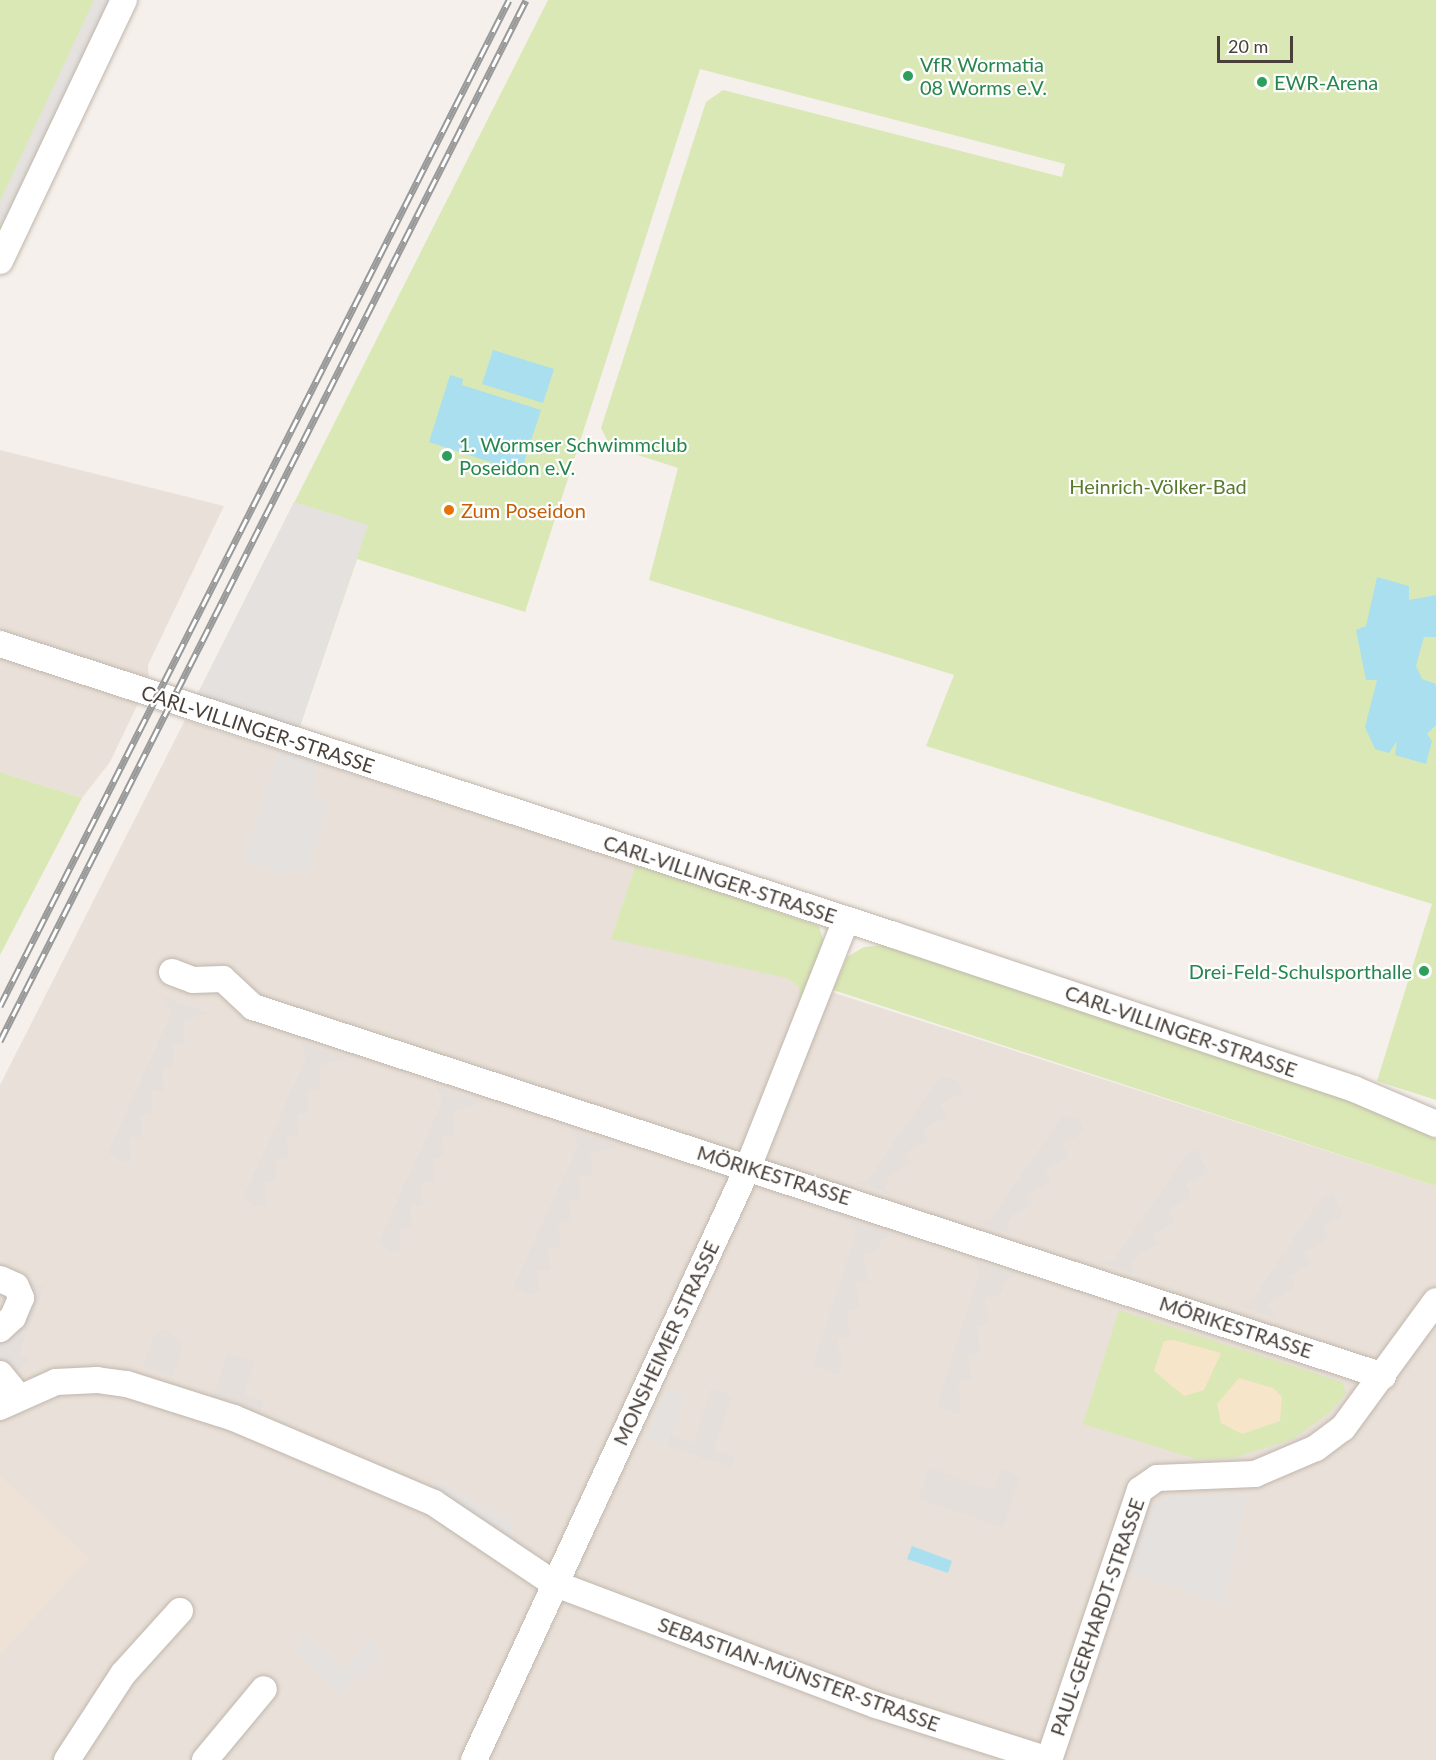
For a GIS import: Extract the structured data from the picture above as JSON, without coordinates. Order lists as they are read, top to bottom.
{
  "streets": {
    "street": [
      "CARL-VILLINGER-STRASSE",
      "MÖRIKESTRASSE",
      "MONSHEIMER STRASSE",
      "PAUL-GERHARDT-STRASSE",
      "SEBASTIAN-MÜNSTER-STRASSE"
    ]
  },
  "crossings": [
    ["CARL-VILLINGER-STRASSE", "MONSHEIMER STRASSE"],
    ["MÖRIKESTRASSE", "MONSHEIMER STRASSE"],
    ["MÖRIKESTRASSE", "PAUL-GERHARDT-STRASSE"],
    ["MONSHEIMER STRASSE", "SEBASTIAN-MÜNSTER-STRASSE"],
    ["PAUL-GERHARDT-STRASSE", "SEBASTIAN-MÜNSTER-STRASSE"]
  ],
  "parks": ["Heinrich-Völker-Bad"],
  "places": [
    "VfR Wormatia 08 Worms e.V.",
    "EWR-Arena",
    "1. Wormser Schwimmclub Poseidon e.V.",
    "Zum Poseidon",
    "Drei-Feld-Schulsporthalle"
  ],
  "scale_bar": "20 m"
}
